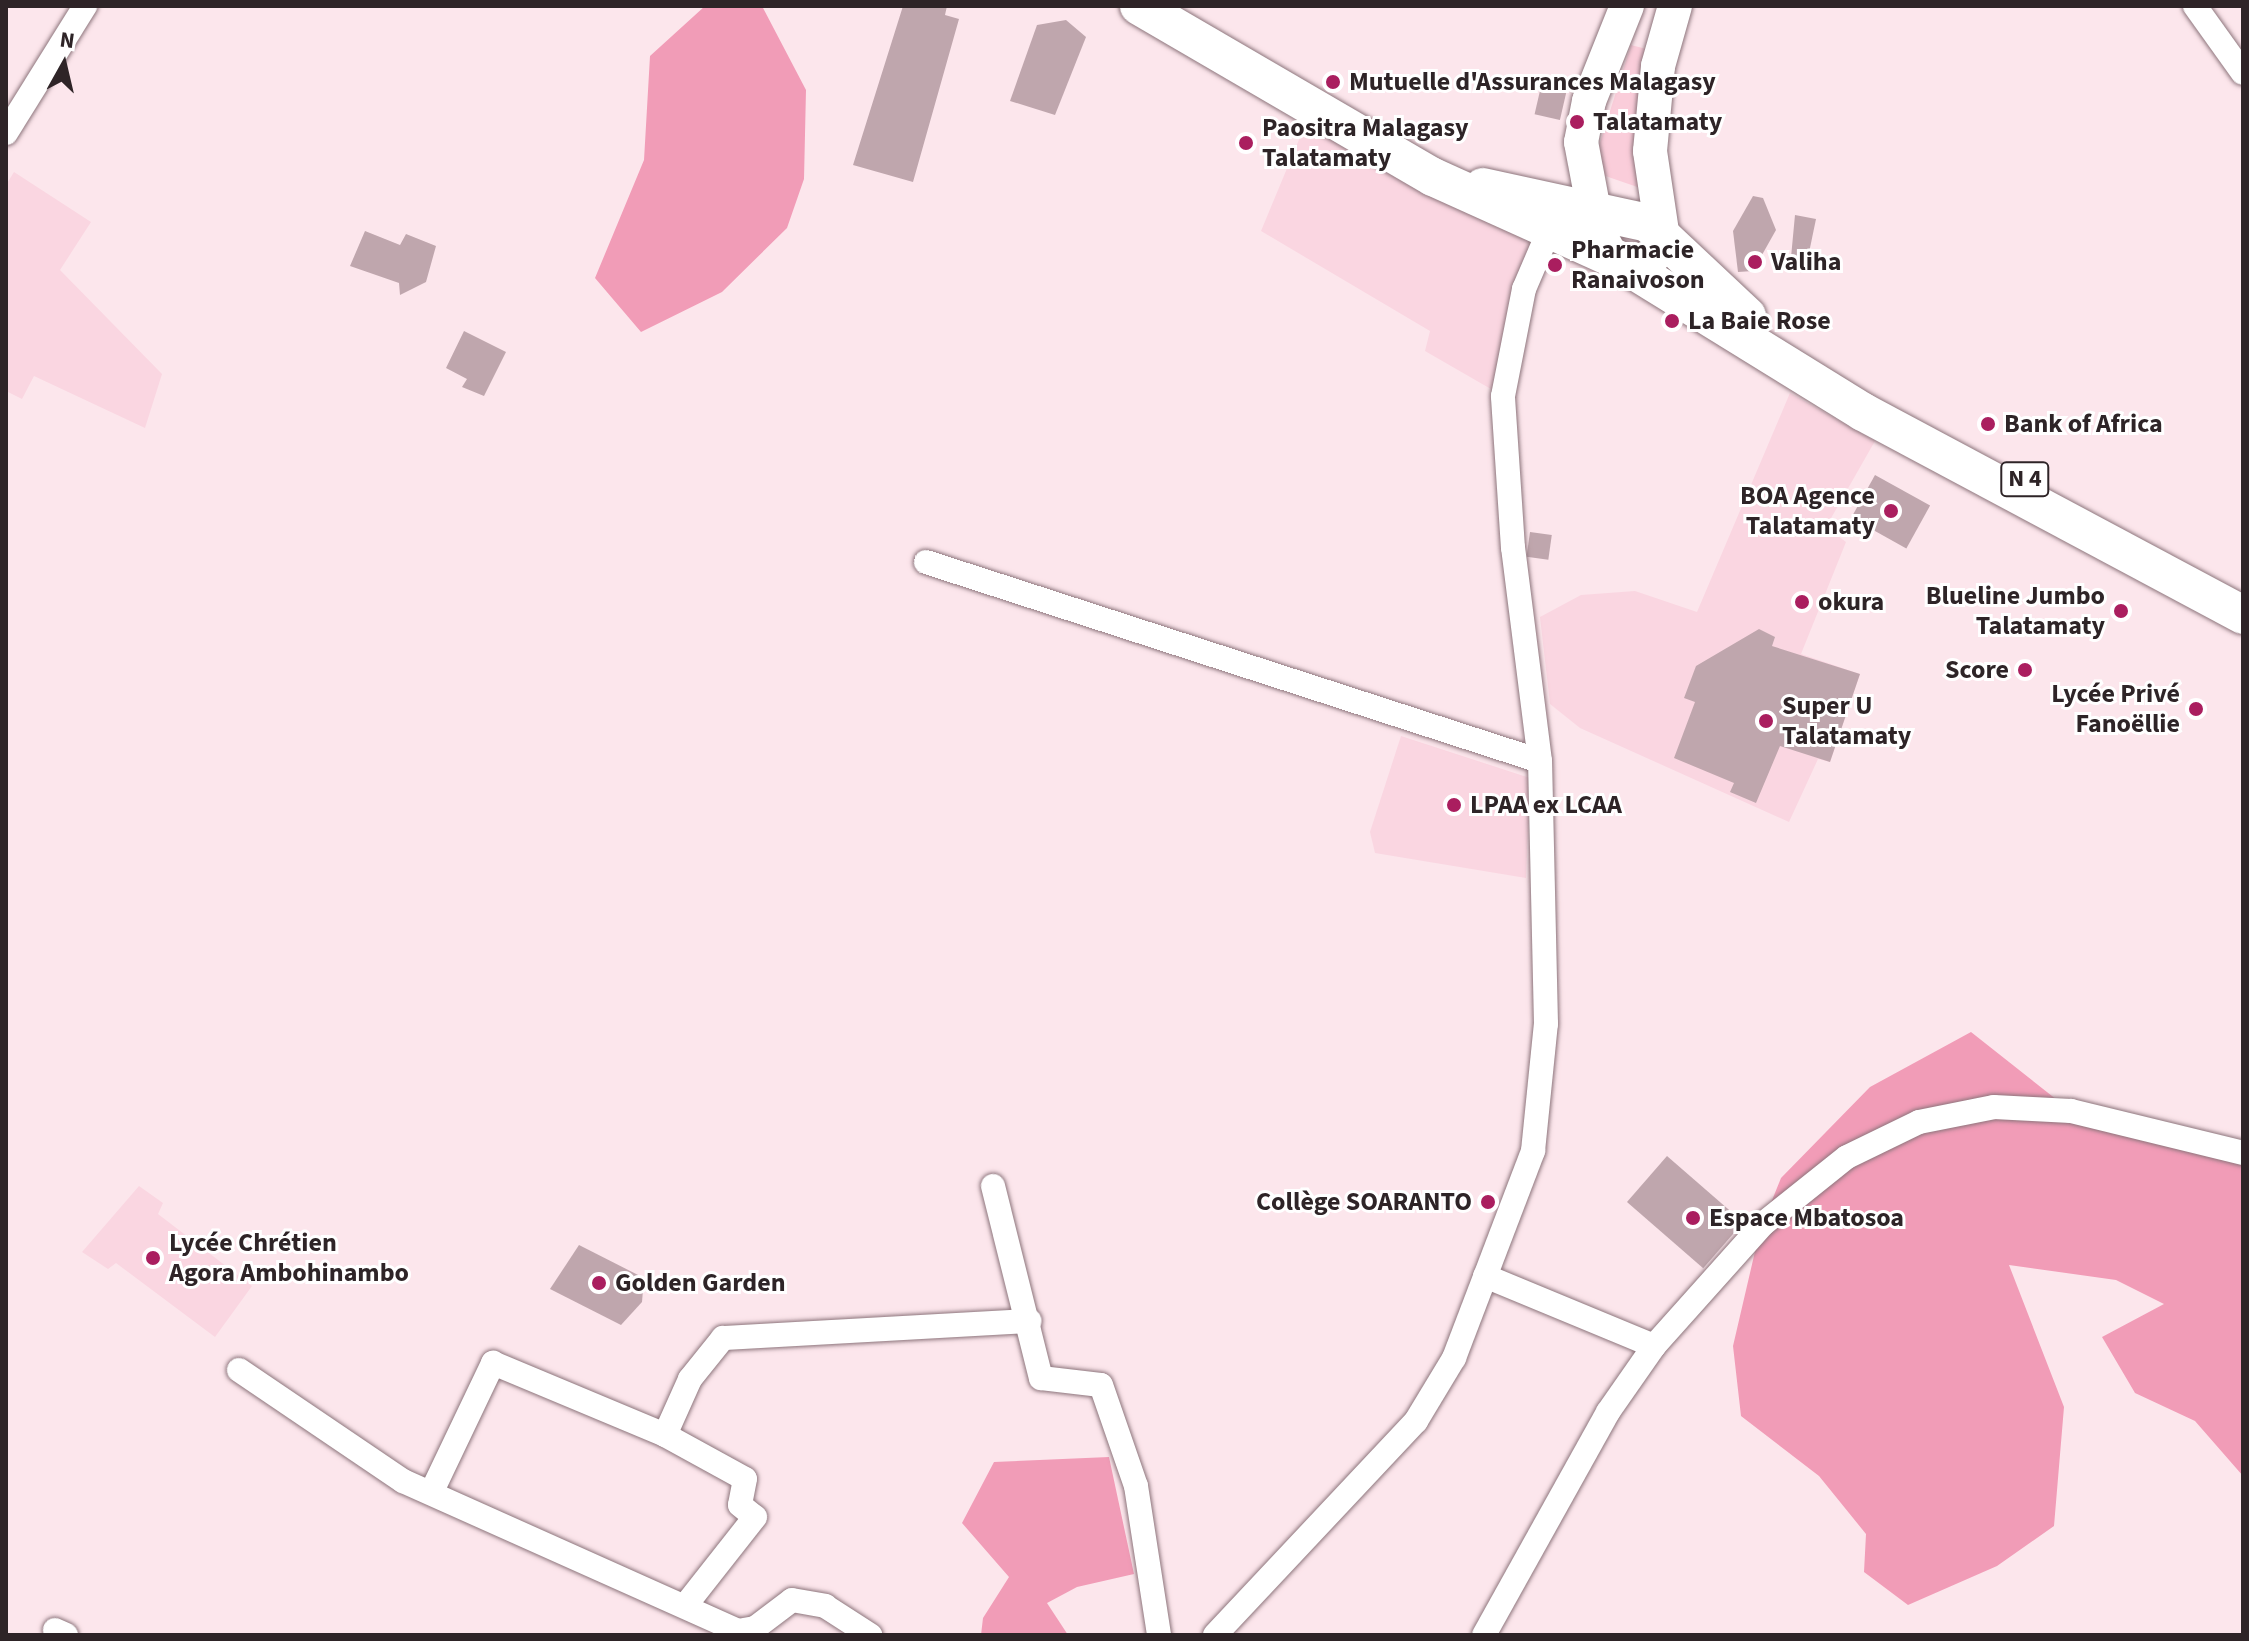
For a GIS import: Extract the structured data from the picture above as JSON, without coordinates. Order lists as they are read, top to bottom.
{
  "streets": {
    "main road": ["N 4"]
  },
  "places": [
    "Mutuelle d'Assurances Malagasy",
    "Talatamaty",
    "Paositra Malagasy Talatamaty",
    "Valiha",
    "Pharmacie Ranaivoson",
    "La Baie Rose",
    "Bank of Africa",
    "BOA Agence Talatamaty",
    "okura",
    "Blueline Jumbo Talatamaty",
    "Score",
    "Lycée Privé Fanoëllie",
    "Super U Talatamaty",
    "LPAA ex LCAA",
    "Collège SOARANTO",
    "Espace Mbatosoa",
    "Lycée Chrétien Agora Ambohinambo",
    "Golden Garden"
  ],
  "north": "top"
}
